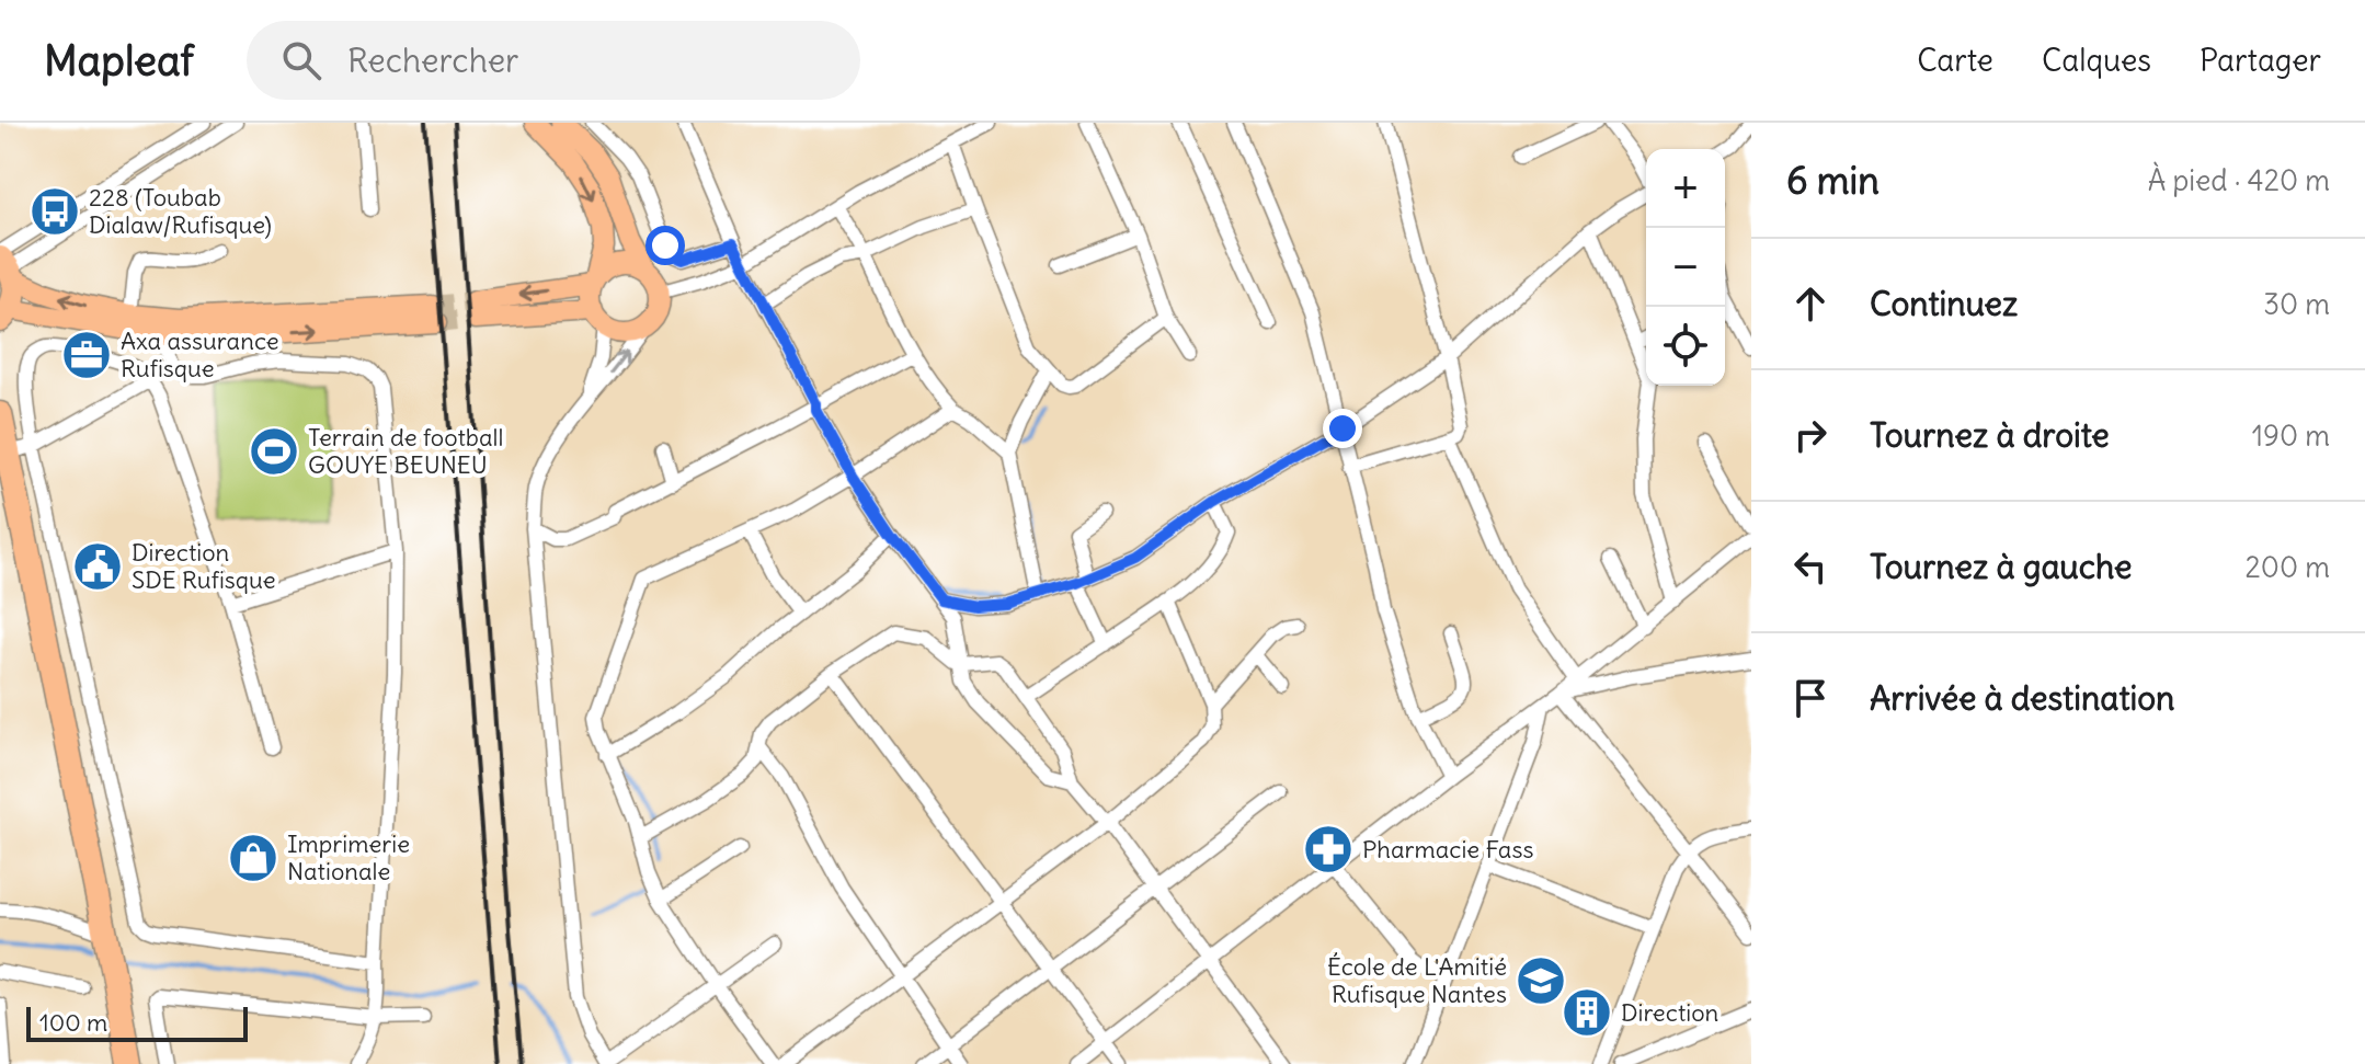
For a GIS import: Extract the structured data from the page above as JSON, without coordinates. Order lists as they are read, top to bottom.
{
  "places": {
    "bus stop": ["228 (Toubab Dialaw/Rufisque)"],
    "office": ["Axa assurance Rufisque"],
    "sports": ["Terrain de football GOUYE BEUNEU"],
    "public building": ["Direction SDE Rufisque"],
    "pharmacy": ["Pharmacie Fass"],
    "shop": ["Imprimerie Nationale"],
    "school or university": ["École de L'Amitié Rufisque Nantes"],
    "building": ["Direction"]
  },
  "scale_bar": "100 m",
  "page": {
    "header": "Mapleaf",
    "search": "Rechercher",
    "nav": ["Carte", "Calques", "Partager"],
    "heading": ["6 min", "À pied · 420 m"],
    "map_buttons": ["+", "−"],
    "list": [
      ["Continuez", "30 m"],
      ["Tournez à droite", "190 m"],
      ["Tournez à gauche", "200 m"],
      "Arrivée à destination"
    ],
    "scale": "100 m"
  }
}
